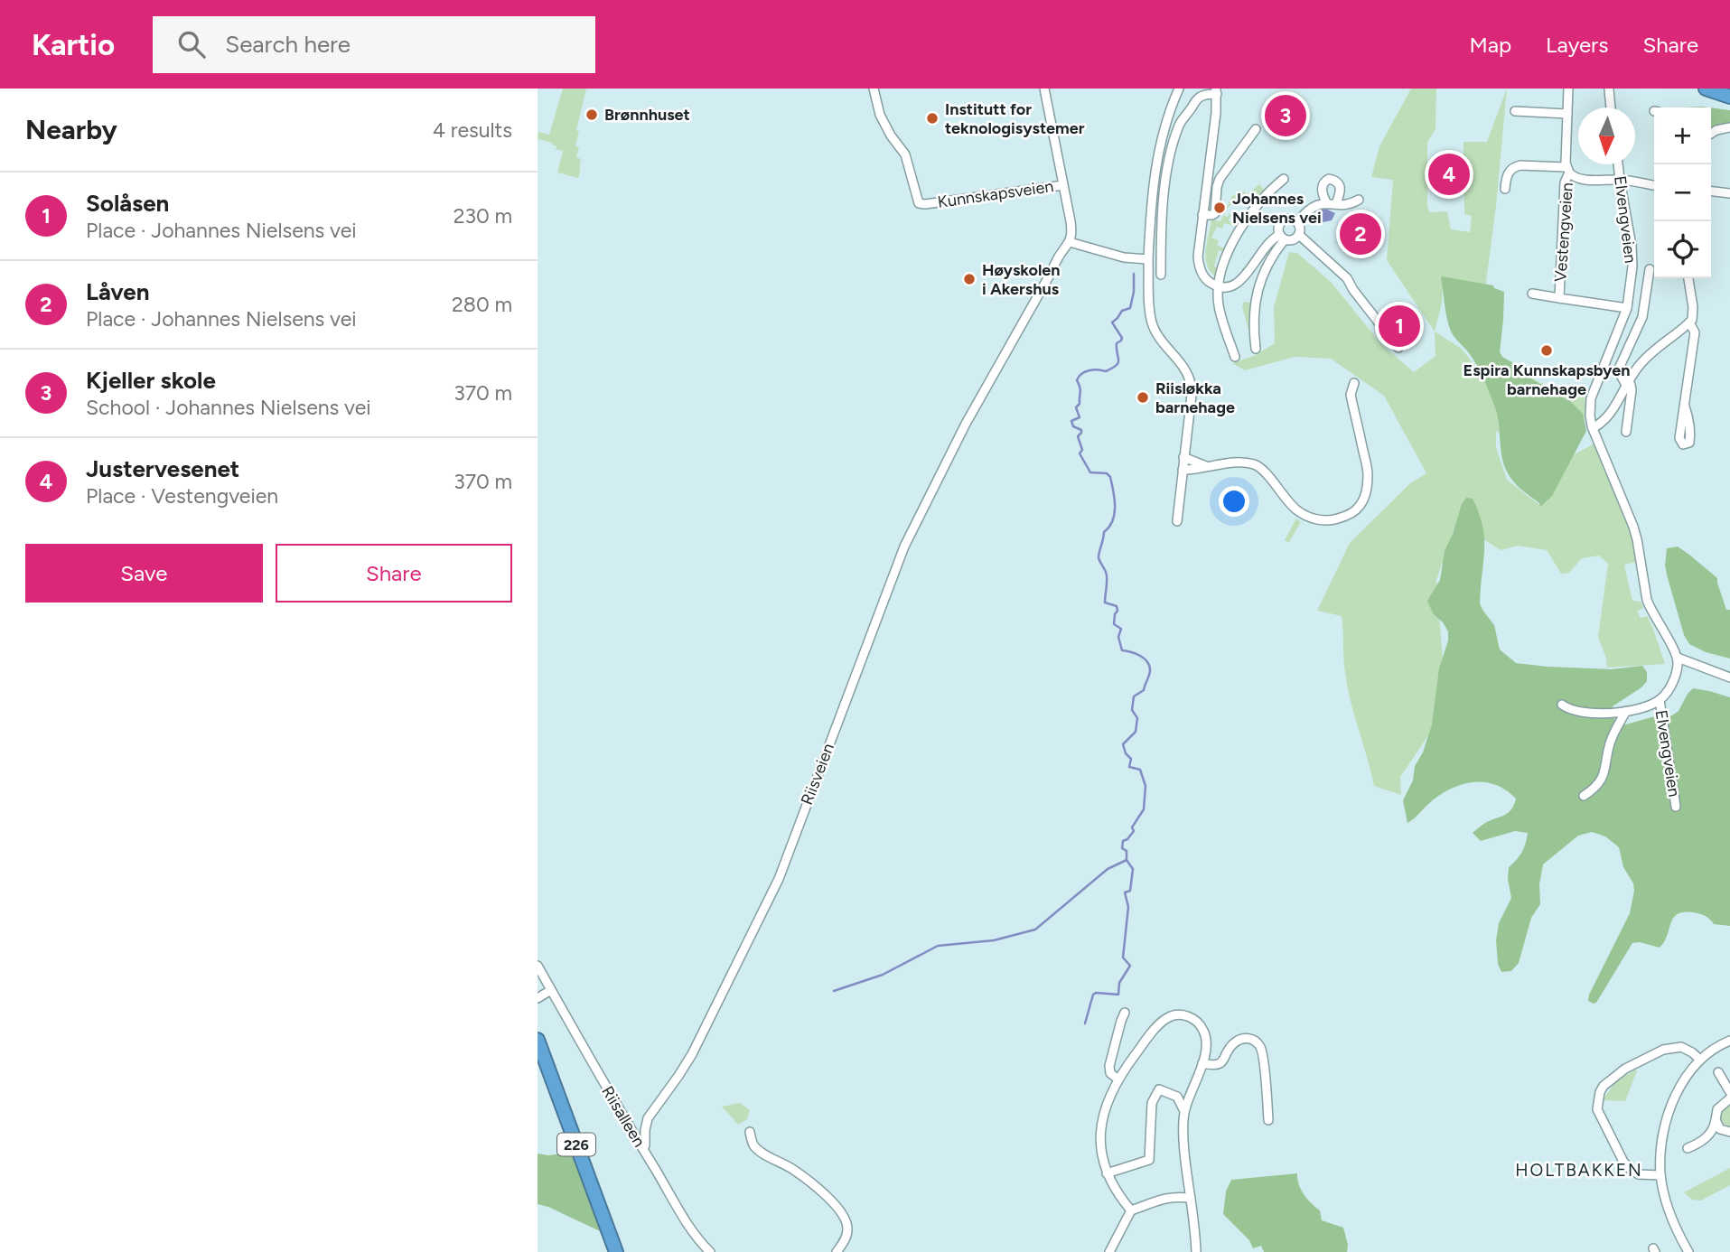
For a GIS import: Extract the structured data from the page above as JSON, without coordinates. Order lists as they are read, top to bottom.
{
  "streets": {
    "highway": ["226"],
    "street": [
      "Kunnskapsveien",
      "Elvengveien",
      "Vestengveien",
      "Riisveien",
      "Riisalleen"
    ]
  },
  "crossings": [
    ["Kunnskapsveien", "Riisveien"],
    ["Elvengveien", "Vestengveien"],
    ["Riisveien", "Riisalleen"]
  ],
  "districts": ["HOLTBAKKEN"],
  "places": [
    "Brønnhuset",
    "Institutt for teknologisystemer",
    "Johannes Nielsens vei",
    "Høyskolen i Akershus",
    "Espira Kunnskapsbyen barnehage",
    "Riisløkka barnehage"
  ],
  "north": "bottom",
  "page": {
    "header": "Kartio",
    "search": "Search here",
    "nav": ["Map", "Layers", "Share"],
    "heading": ["Nearby", "4 results"],
    "pins": [
      "3",
      "4",
      "2",
      "1"
    ],
    "map_buttons": ["+", "−"],
    "list": [
      {
        "mark": "1",
        "name": "Solåsen",
        "note": "Place · Johannes Nielsens vei",
        "value": "230 m"
      },
      {
        "mark": "2",
        "name": "Låven",
        "note": "Place · Johannes Nielsens vei",
        "value": "280 m"
      },
      {
        "mark": "3",
        "name": "Kjeller skole",
        "note": "School · Johannes Nielsens vei",
        "value": "370 m"
      },
      {
        "mark": "4",
        "name": "Justervesenet",
        "note": "Place · Vestengveien",
        "value": "370 m"
      }
    ],
    "buttons": ["Save", "Share"]
  }
}
